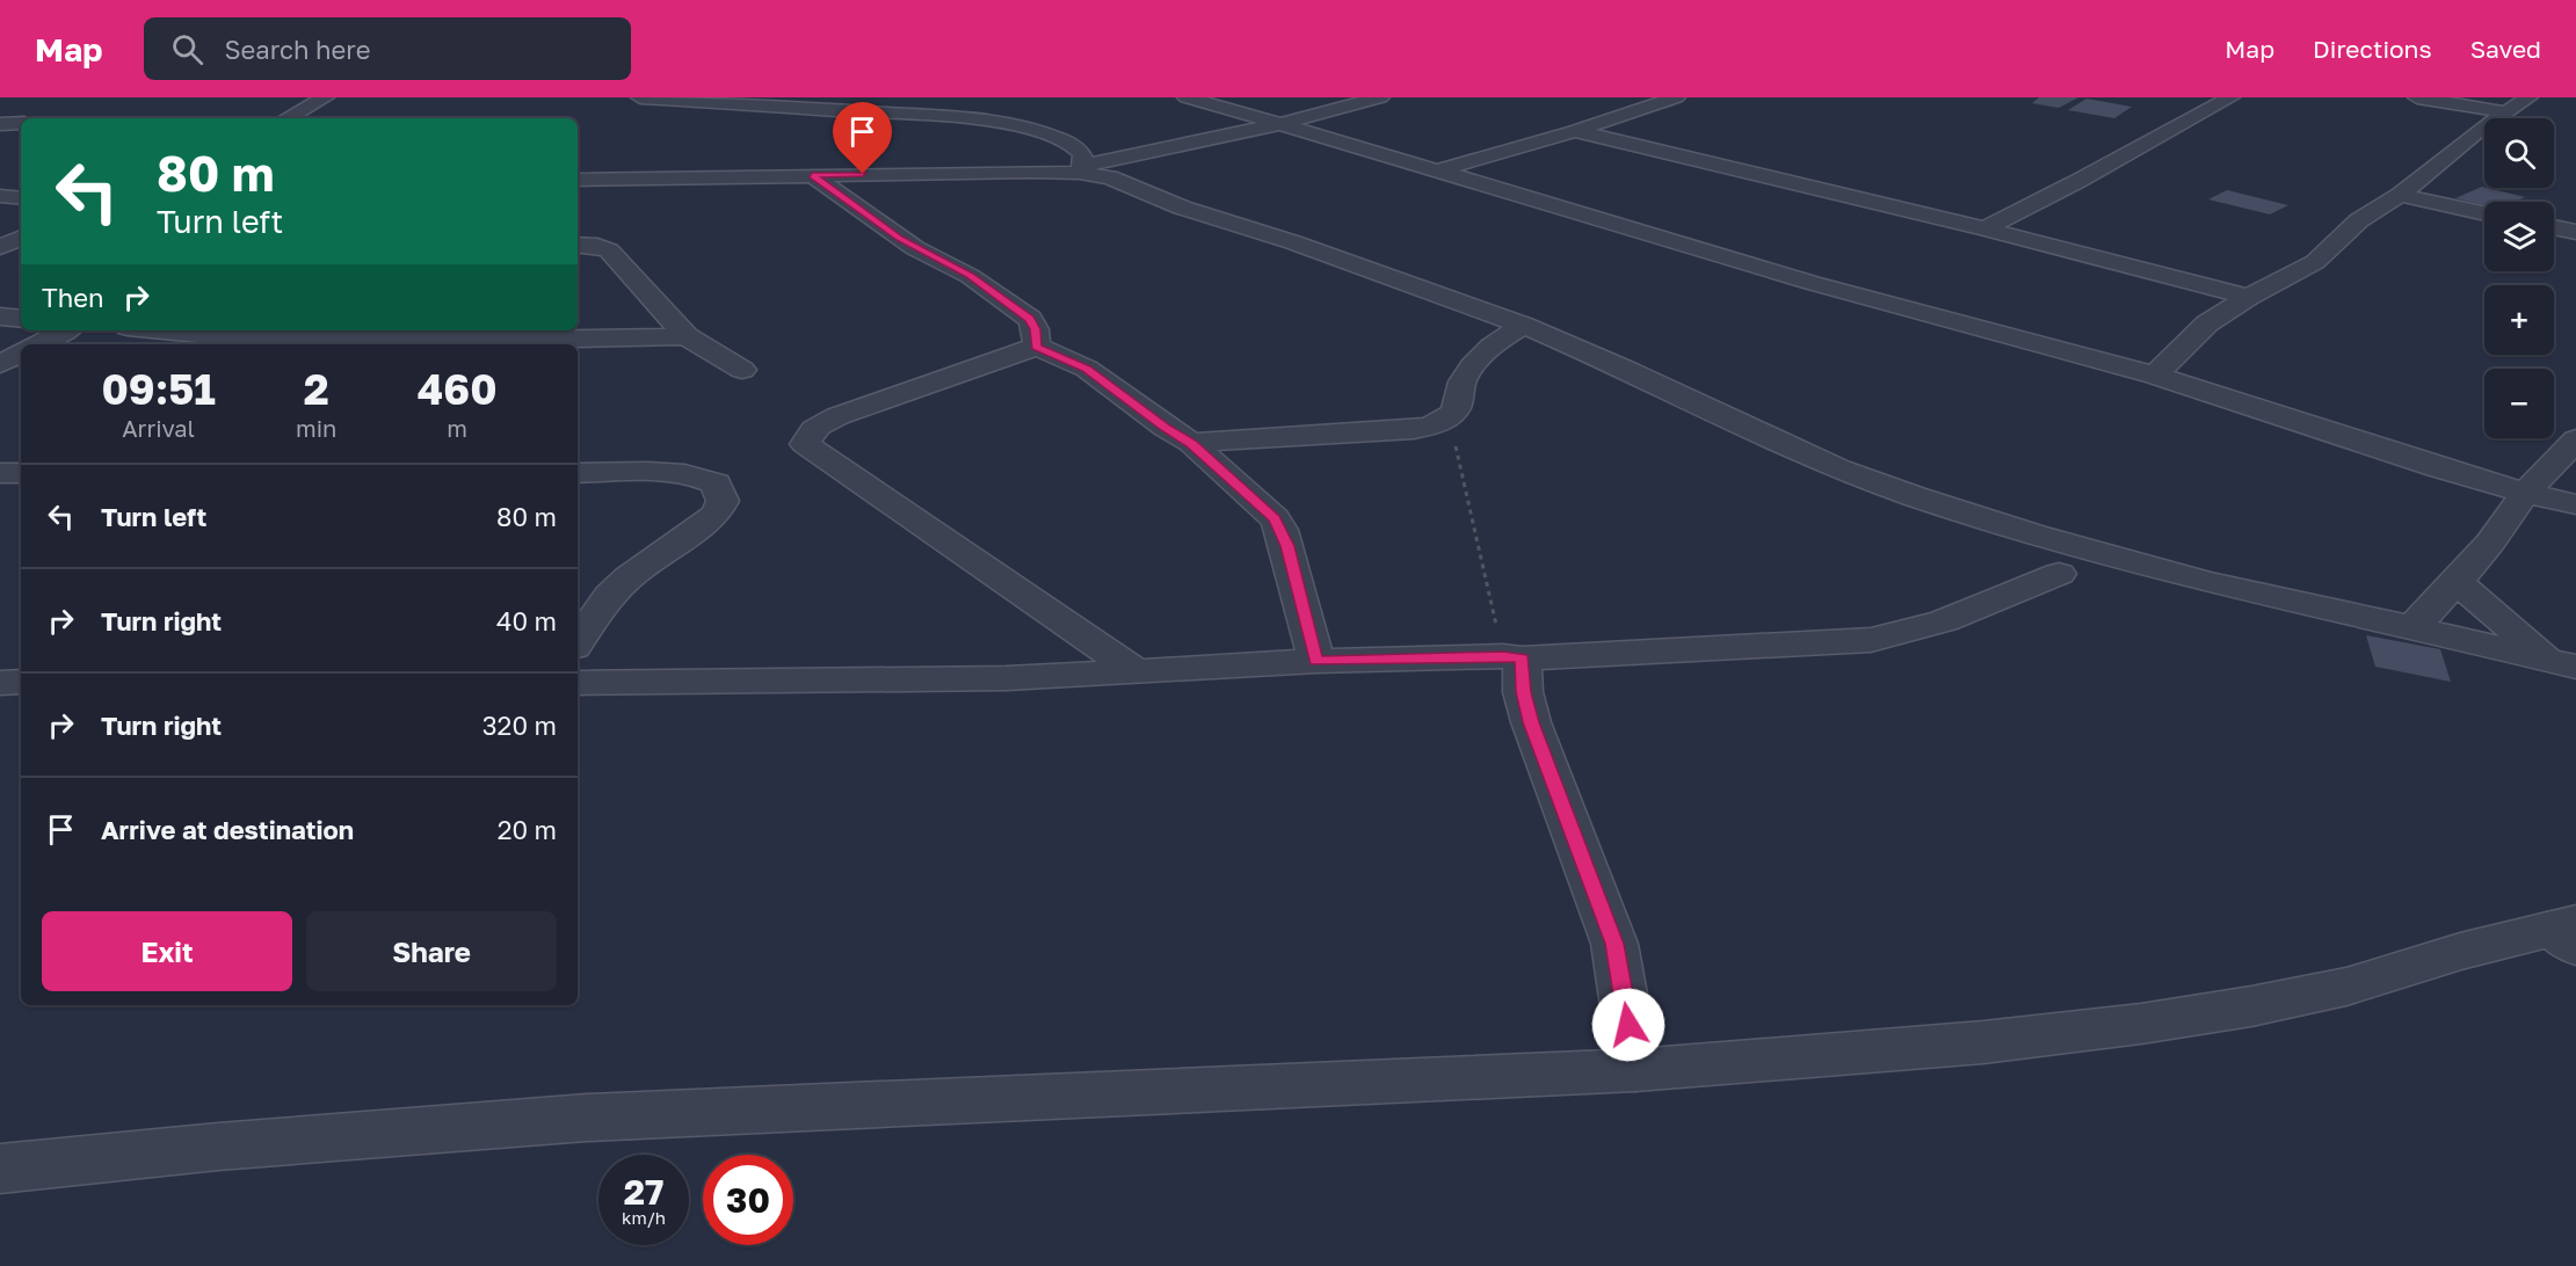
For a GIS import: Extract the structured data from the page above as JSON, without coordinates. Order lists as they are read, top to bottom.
{
  "page": {
    "header": "Map",
    "search": "Search here",
    "nav": ["Map", "Directions", "Saved"],
    "map_buttons": ["+", "−"],
    "turn": ["80 m", "Turn left"],
    "then": "Then",
    "eta": [
      "09:51",
      "Arrival",
      "2",
      "min",
      "460",
      "m"
    ],
    "list": [
      {
        "name": "Turn left",
        "value": "80 m"
      },
      {
        "name": "Turn right",
        "value": "40 m"
      },
      {
        "name": "Turn right",
        "value": "320 m"
      },
      {
        "name": "Arrive at destination",
        "value": "20 m"
      }
    ],
    "buttons": ["Exit", "Share"],
    "speed": "27 km/h",
    "limit": "30"
  }
}
